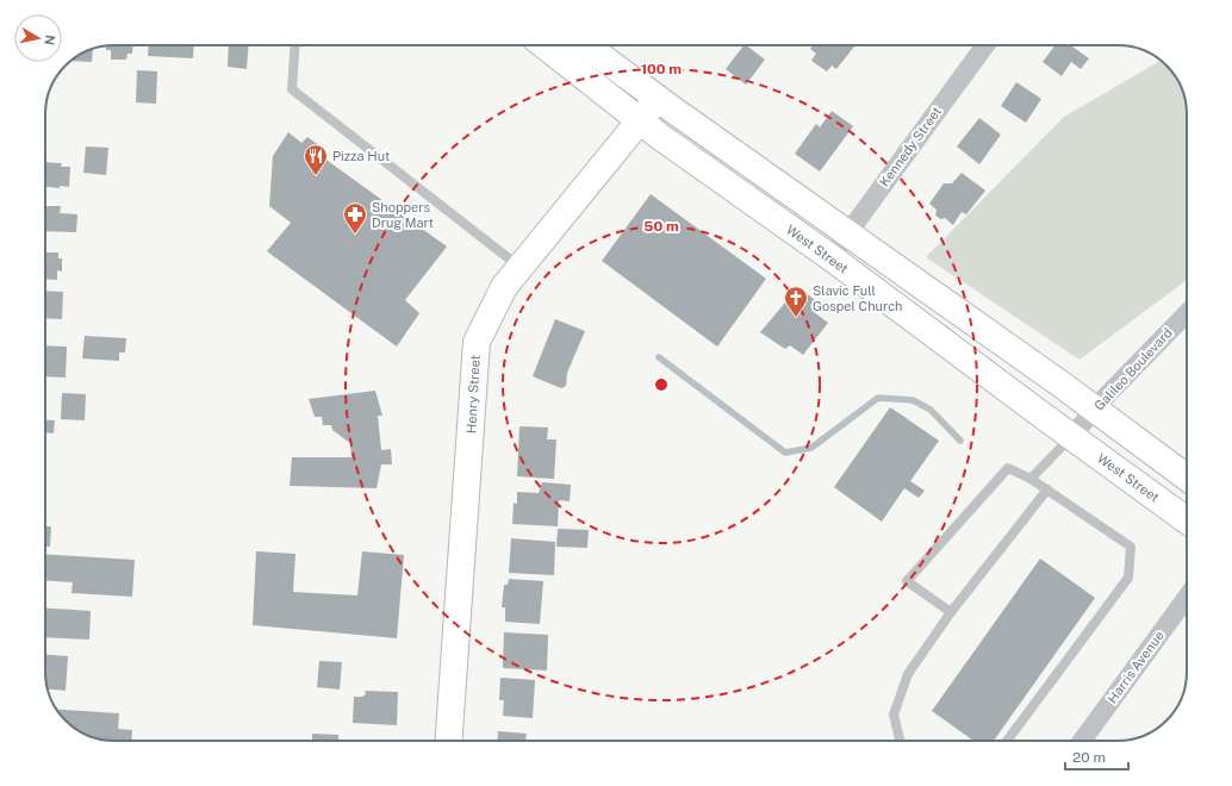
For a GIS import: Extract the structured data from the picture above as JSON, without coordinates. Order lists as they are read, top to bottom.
{
  "streets": {
    "main road": ["West Street", "Henry Street"],
    "street": ["Kennedy Street", "Galileo Boulevard", "Harris Avenue"]
  },
  "crossings": [
    ["Kennedy Street", "West Street"],
    ["West Street", "Galileo Boulevard"],
    ["West Street", "Henry Street"]
  ],
  "places": {
    "restaurant": ["Pizza Hut"],
    "pharmacy": ["Shoppers Drug Mart"],
    "church": ["Slavic Full Gospel Church"]
  },
  "scale_bar": "20 m",
  "north": "right",
  "rings": ["100 m", "50 m"]
}
